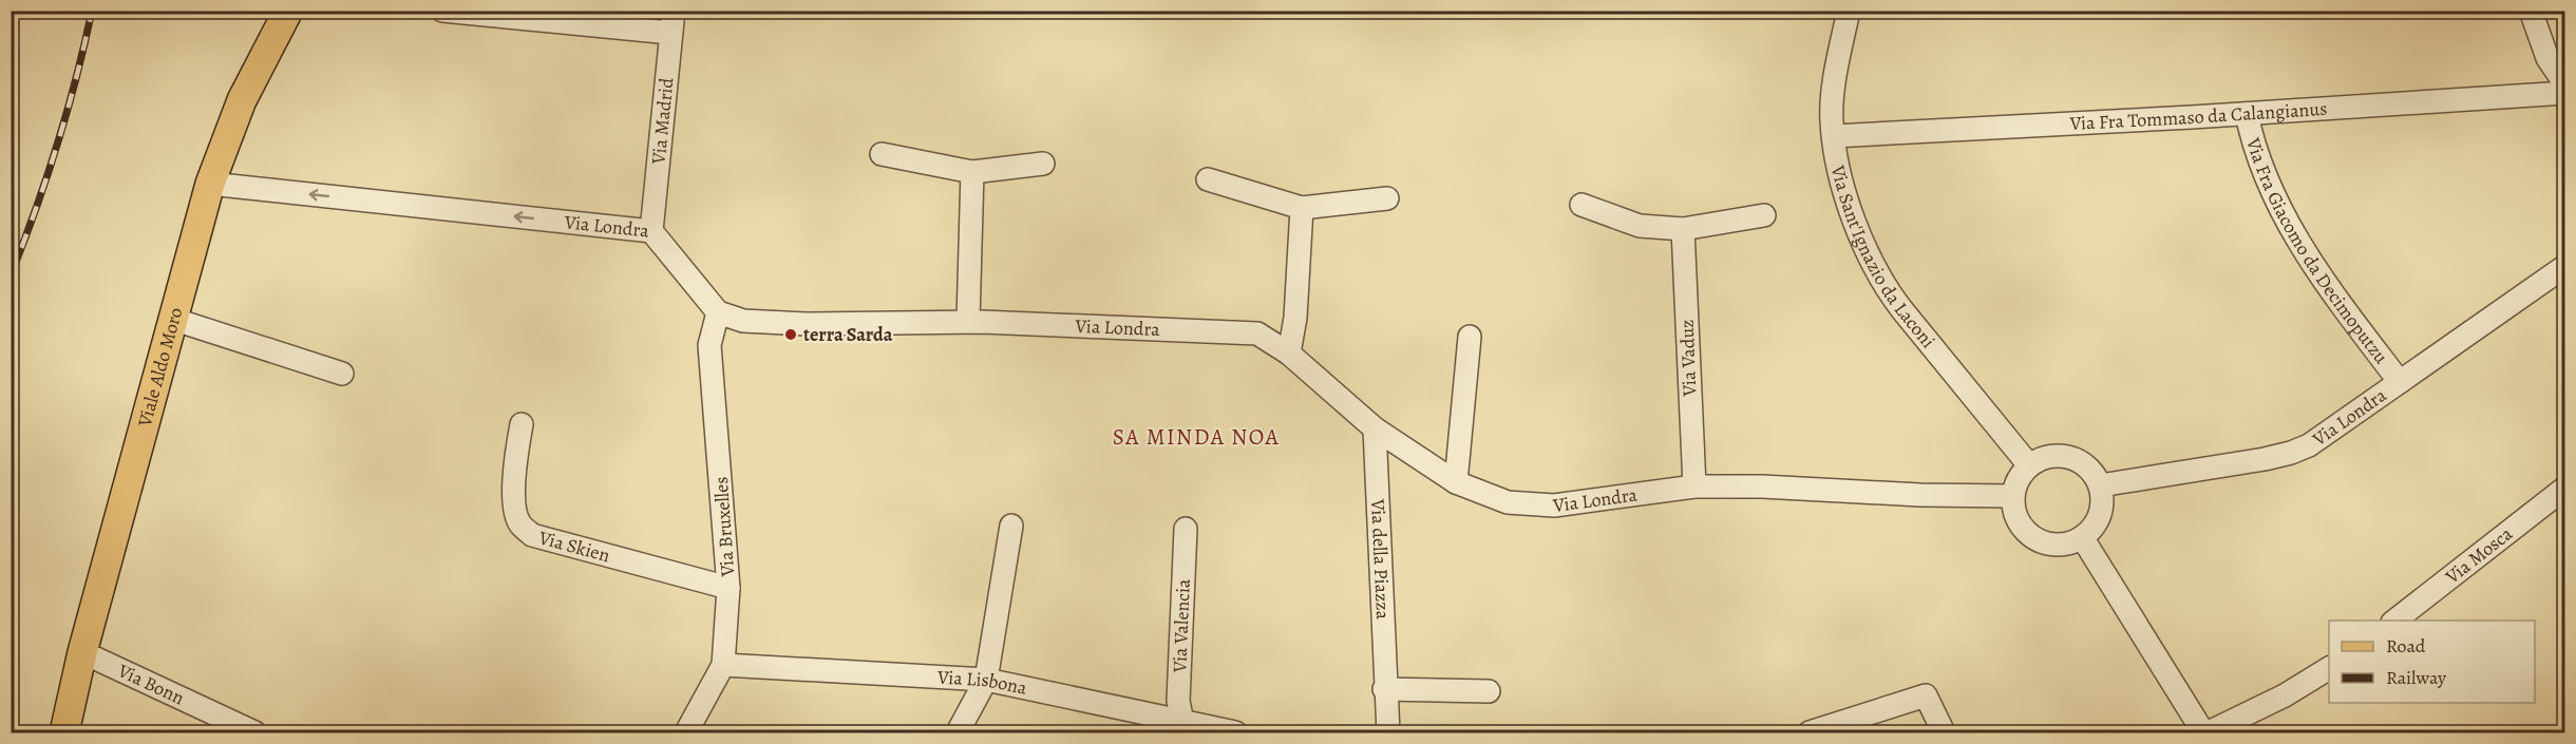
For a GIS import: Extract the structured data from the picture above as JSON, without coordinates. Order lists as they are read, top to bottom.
{
  "streets": {
    "main road": ["Viale Aldo Moro"],
    "street": [
      "Via Fra Tommaso da Calangianus",
      "Via Madrid",
      "Via Londra",
      "Via Fra Giacomo da Decimoputzu",
      "Via Sant'Ignazio da Laconi",
      "Via Vaduz",
      "Via Bruxelles",
      "Via Skien",
      "Via Mosca",
      "Via della Piazza",
      "Via Valencia",
      "Via Lisbona",
      "Via Bonn"
    ]
  },
  "crossings": [
    ["Via Fra Tommaso da Calangianus", "Via Fra Giacomo da Decimoputzu"],
    ["Via Fra Tommaso da Calangianus", "Via Sant'Ignazio da Laconi"],
    ["Via Madrid", "Via Londra"],
    ["Via Londra", "Via Fra Giacomo da Decimoputzu"],
    ["Via Londra", "Via Sant'Ignazio da Laconi"],
    ["Via Londra", "Via Vaduz"],
    ["Via Londra", "Viale Aldo Moro"],
    ["Via Londra", "Via Bruxelles"],
    ["Via Londra", "Via della Piazza"],
    ["Viale Aldo Moro", "Via Bonn"],
    ["Via Bruxelles", "Via Skien"],
    ["Via Bruxelles", "Via Lisbona"],
    ["Via Valencia", "Via Lisbona"]
  ],
  "districts": ["SA MINDA NOA"],
  "places": ["terra Sarda"],
  "legend": ["Road", "Railway"]
}
